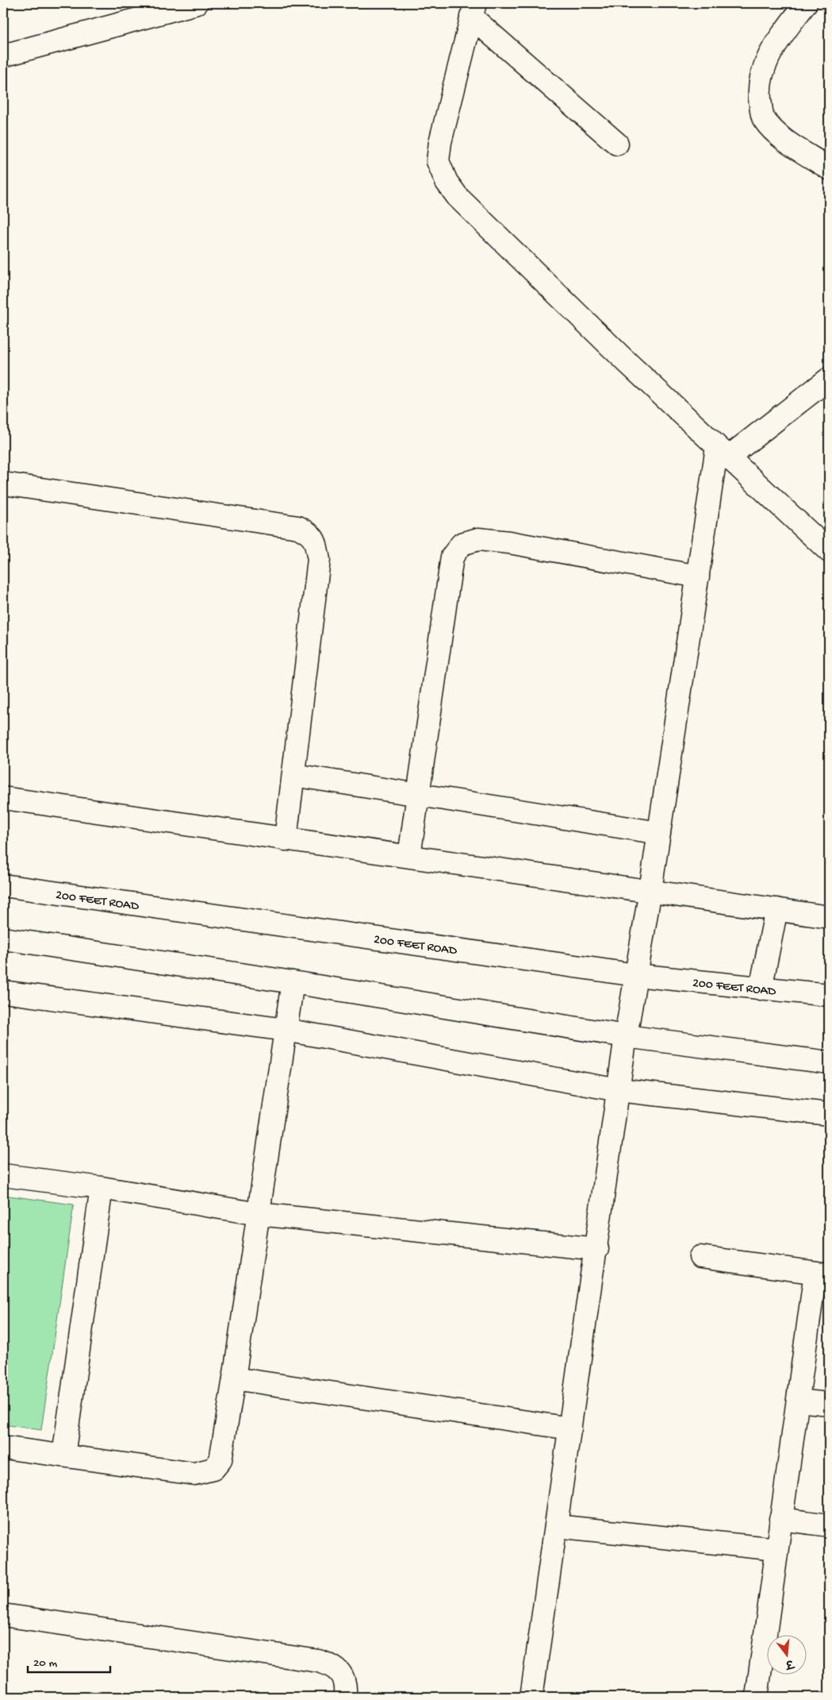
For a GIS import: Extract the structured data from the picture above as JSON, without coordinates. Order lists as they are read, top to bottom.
{
  "streets": {
    "street": ["200 FEET ROAD"]
  },
  "scale_bar": "20 m",
  "north": "bottom"
}
